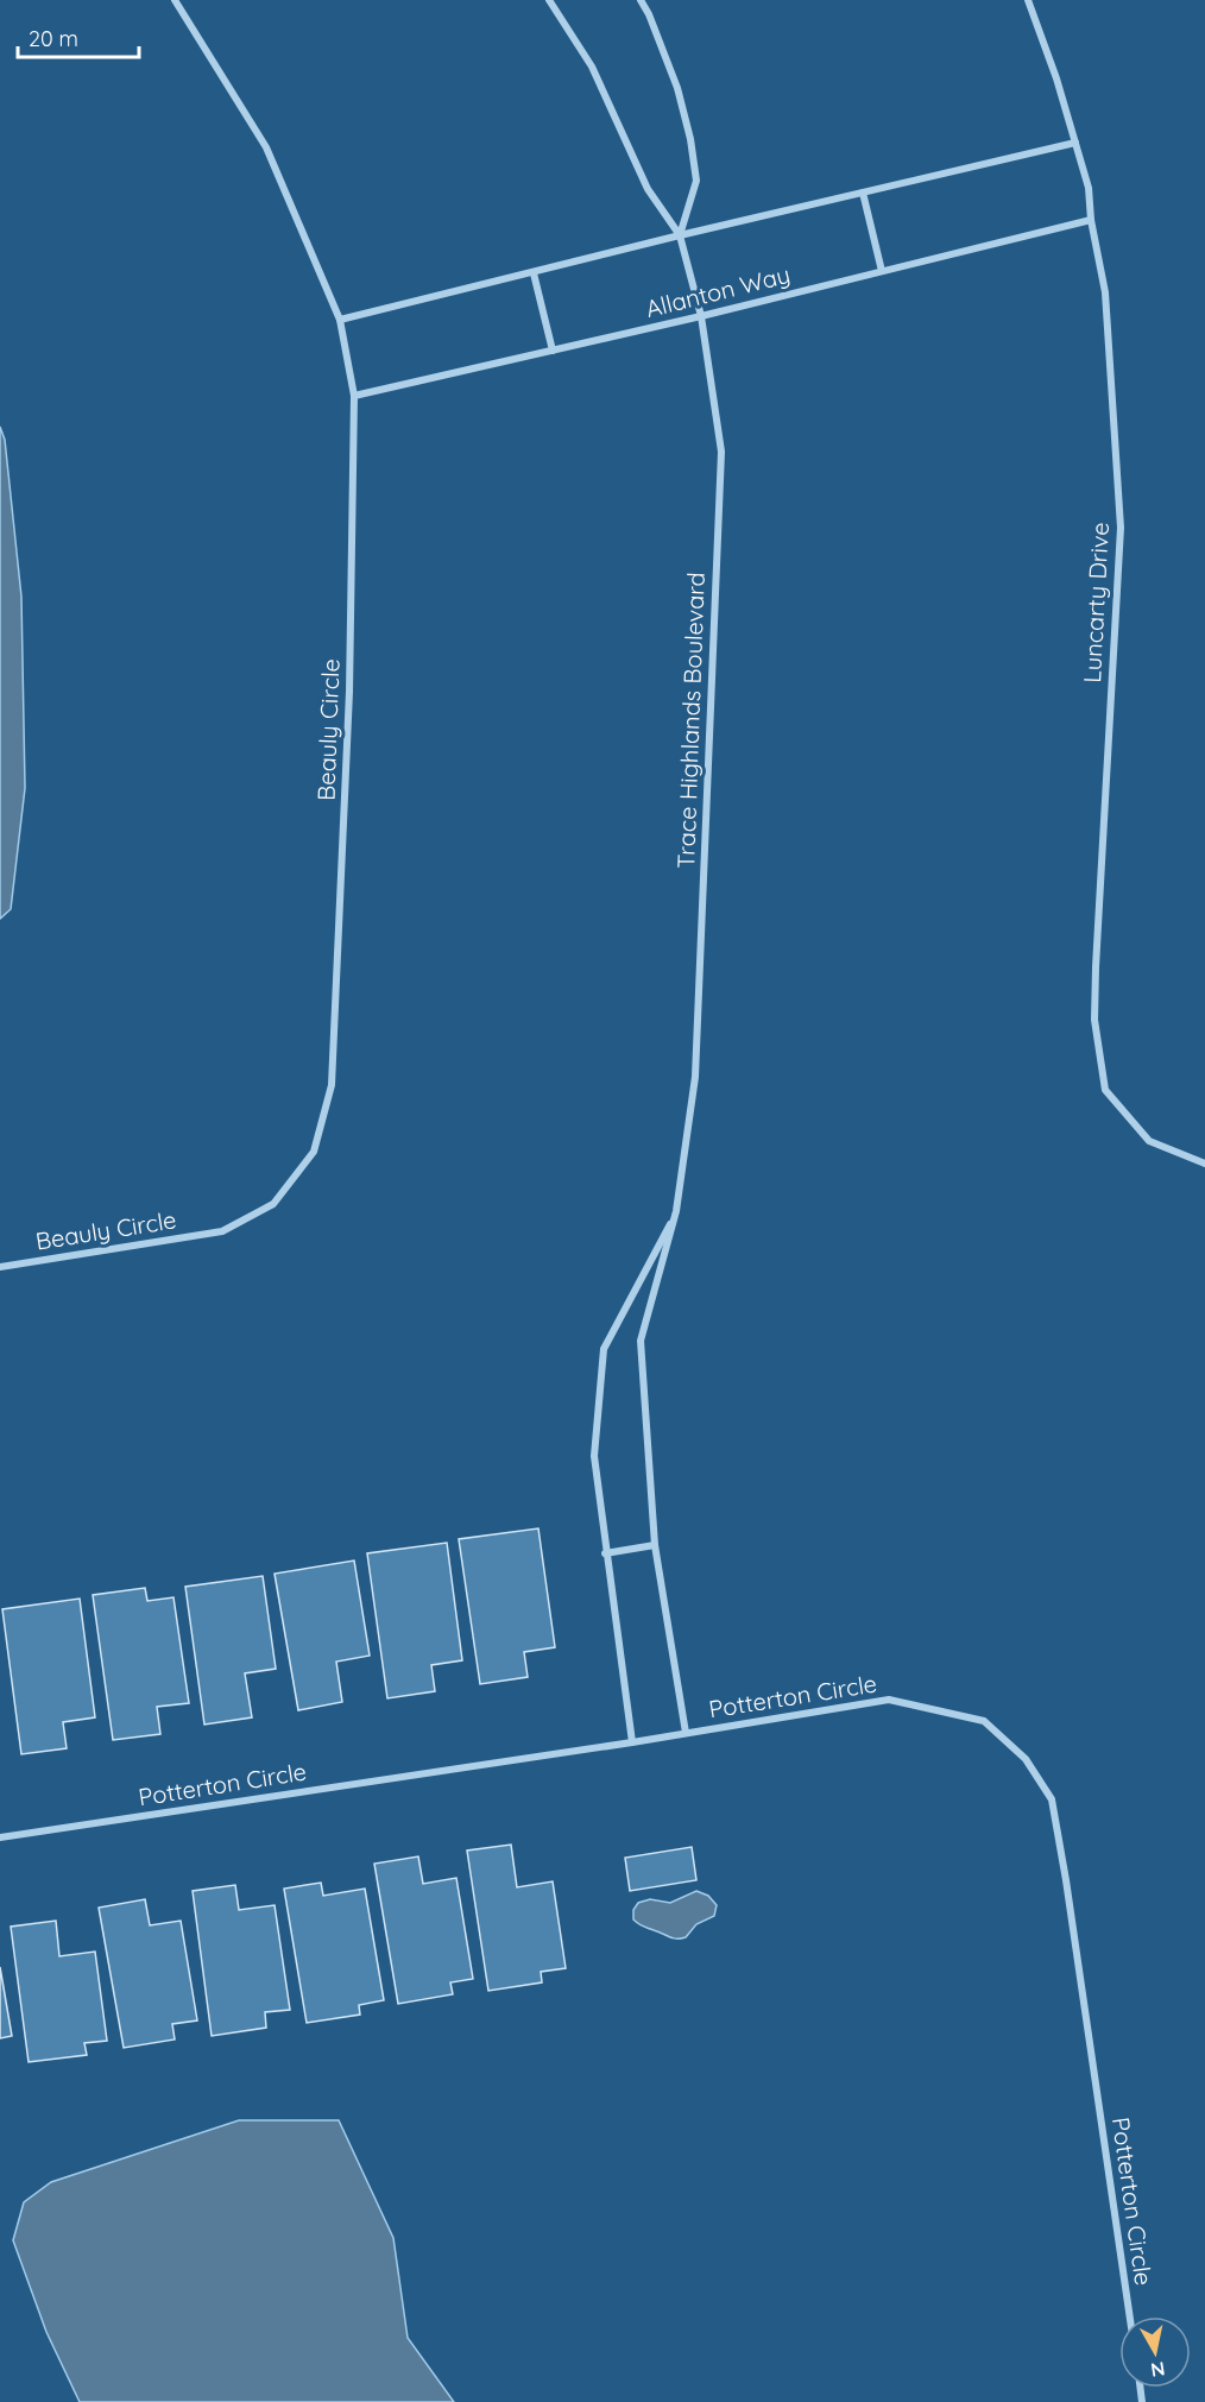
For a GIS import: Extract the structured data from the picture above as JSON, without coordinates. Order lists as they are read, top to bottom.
{
  "streets": {
    "street": [
      "Allanton Way",
      "Luncarty Drive",
      "Trace Highlands Boulevard",
      "Beauly Circle",
      "Potterton Circle"
    ]
  },
  "crossings": [
    ["Allanton Way", "Luncarty Drive"],
    ["Allanton Way", "Trace Highlands Boulevard"],
    ["Allanton Way", "Beauly Circle"],
    ["Trace Highlands Boulevard", "Potterton Circle"]
  ],
  "scale_bar": "20 m",
  "north": "bottom"
}
